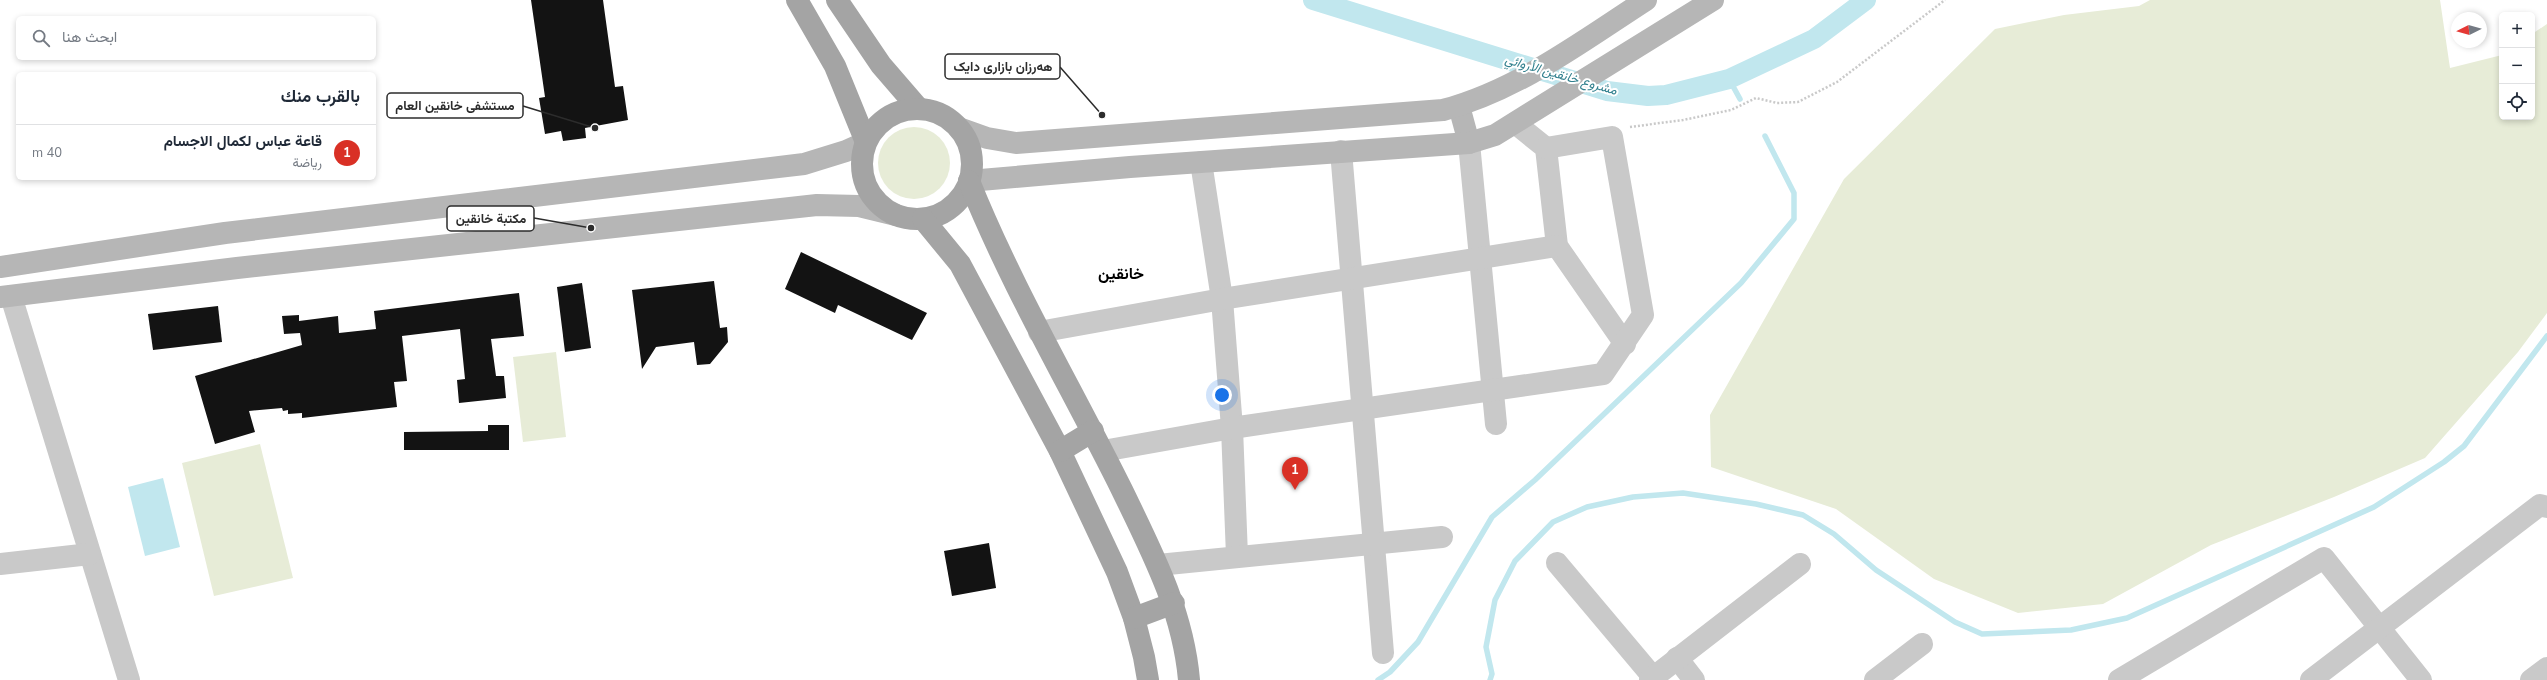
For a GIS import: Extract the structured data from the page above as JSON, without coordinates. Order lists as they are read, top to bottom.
{
  "districts": ["خانقين"],
  "water": ["مشروع خانقين الأروائي"],
  "places": ["هەرزان بازاری دایک", "مستشفى خانقين العام", "مكتبة خانقين"],
  "north": "left",
  "page": {
    "map_buttons": ["+", "−"],
    "search": "ابحث هنا",
    "heading": "بالقرب منك",
    "list": [
      {
        "mark": "1",
        "name": "قاعة عباس لكمال الاجسام",
        "note": "رياضة",
        "value": "40 m"
      }
    ],
    "pins": "1"
  }
}
